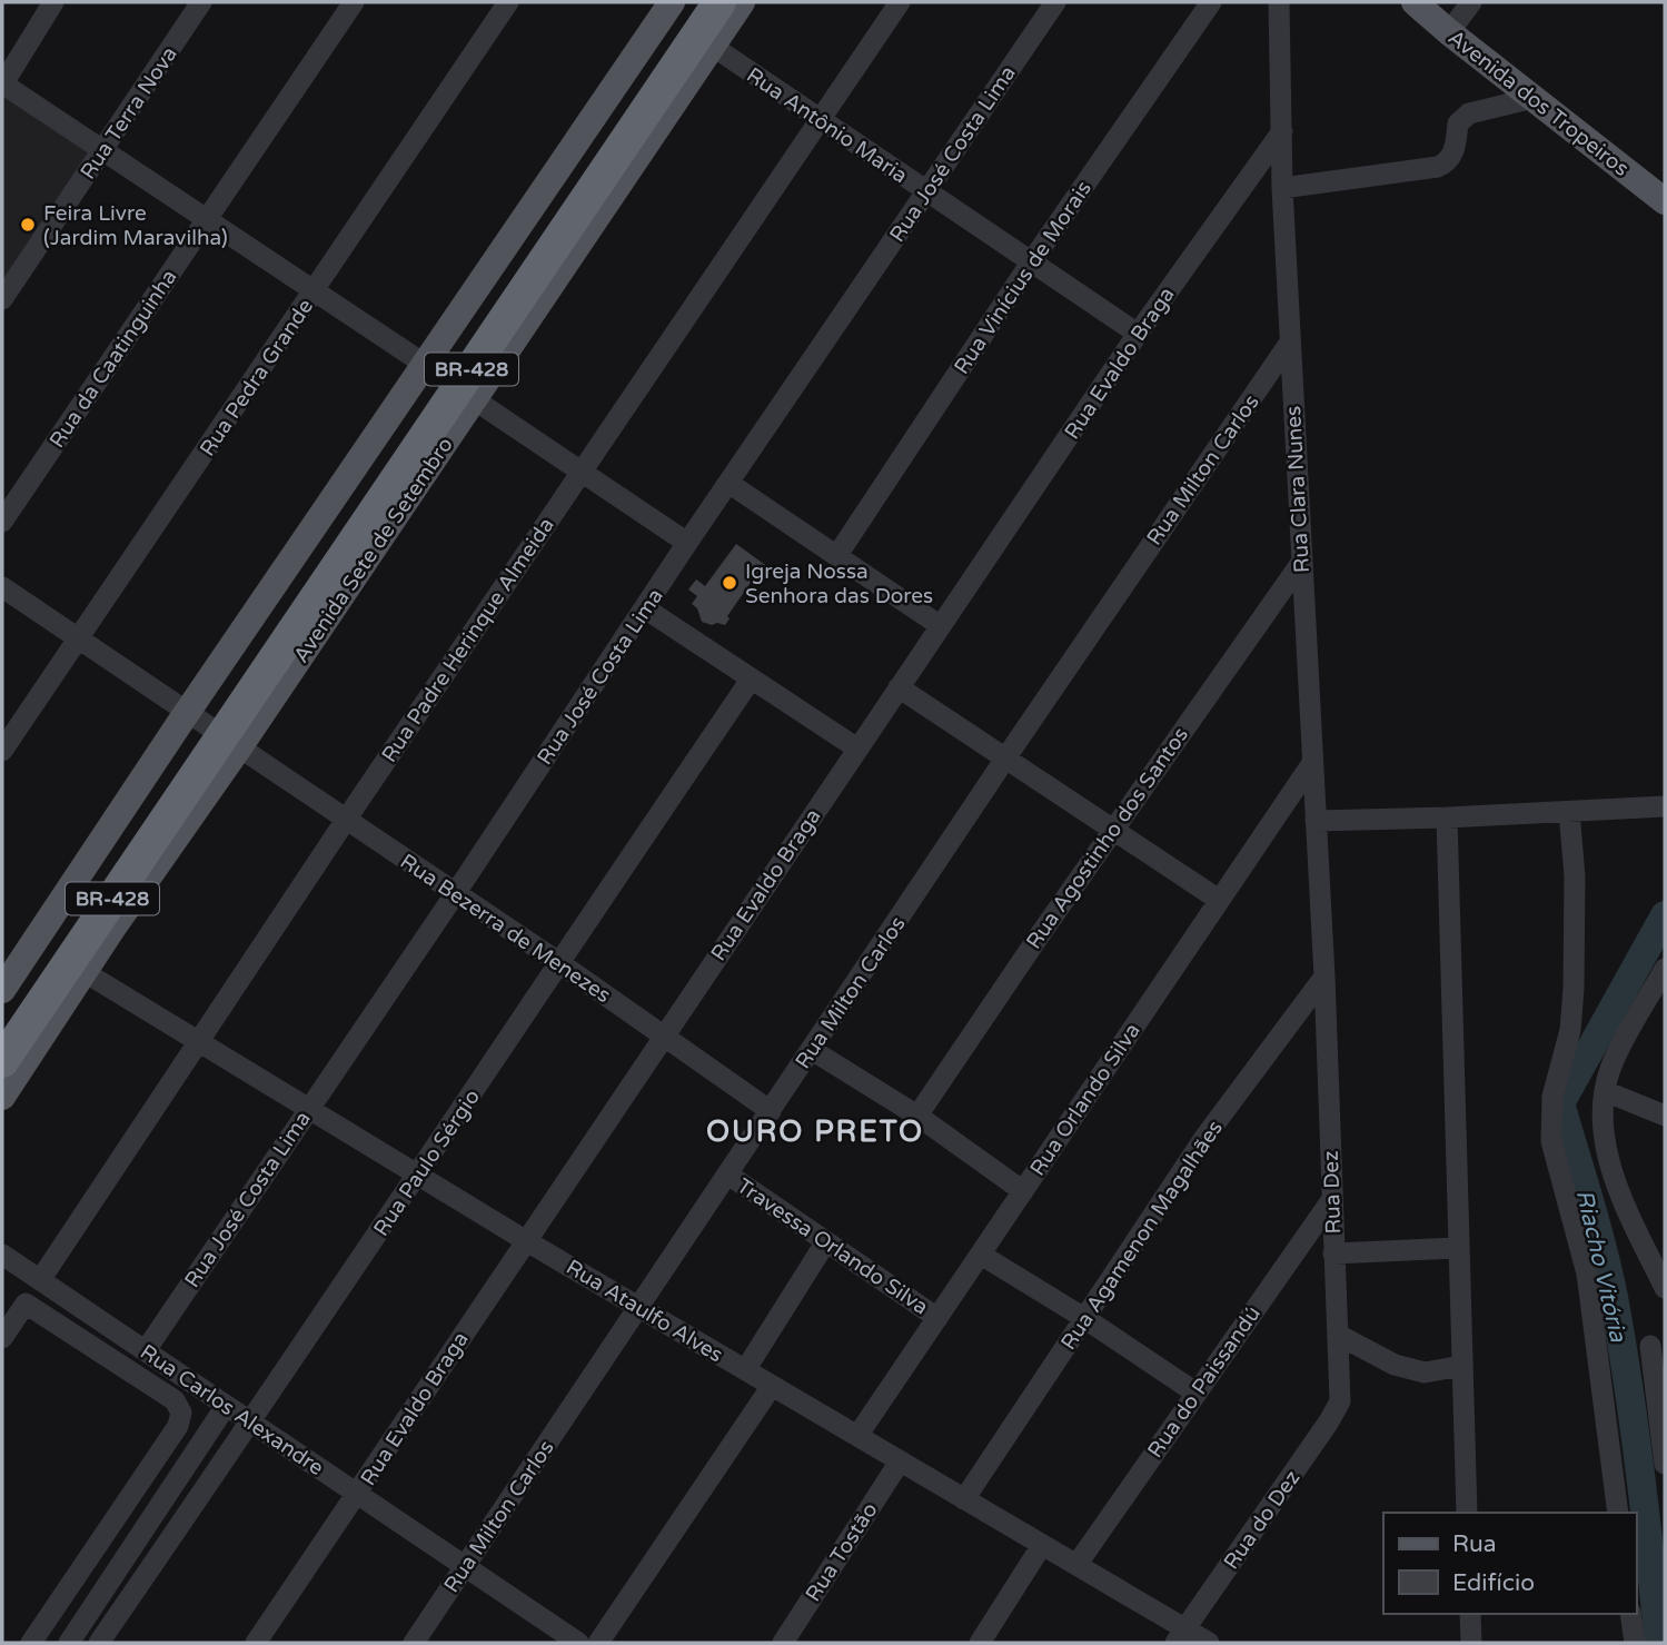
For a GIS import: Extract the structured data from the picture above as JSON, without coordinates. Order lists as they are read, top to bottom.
{
  "streets": {
    "highway": ["BR-428", "Avenida Sete de Setembro"],
    "main road": ["Avenida dos Tropeiros"],
    "street": [
      "Rua Terra Nova",
      "Rua Antônio Maria",
      "Rua José Costa Lima",
      "Rua Vinícius de Morais",
      "Rua da Caatinguinha",
      "Rua Evaldo Braga",
      "Rua Pedra Grande",
      "Rua Milton Carlos",
      "Rua Clara Nunes",
      "Rua Padre Herinque Almeida",
      "Rua Agostinho dos Santos",
      "Rua Bezerra de Menezes",
      "Rua Orlando Silva",
      "Rua Paulo Sérgio",
      "Rua Dez",
      "Rua Agamenon Magalhães",
      "Travessa Orlando Silva",
      "Rua Ataulfo Alves",
      "Rua do Paissandú",
      "Rua Carlos Alexandre",
      "Rua do Dez",
      "Rua Tostão"
    ]
  },
  "crossings": [
    ["Rua Antônio Maria", "Rua José Costa Lima"],
    ["Rua Antônio Maria", "Rua Vinícius de Morais"],
    ["Rua Antônio Maria", "Rua Evaldo Braga"],
    ["Rua Antônio Maria", "Avenida Sete de Setembro"],
    ["Rua Antônio Maria", "Rua Padre Herinque Almeida"],
    ["Rua José Costa Lima", "Rua Bezerra de Menezes"],
    ["Rua José Costa Lima", "Rua Ataulfo Alves"],
    ["Rua José Costa Lima", "Rua Carlos Alexandre"],
    ["Rua Evaldo Braga", "Rua Clara Nunes"],
    ["Rua Evaldo Braga", "Rua Bezerra de Menezes"],
    ["Rua Evaldo Braga", "Rua Ataulfo Alves"],
    ["Rua Evaldo Braga", "Rua Carlos Alexandre"],
    ["Rua Pedra Grande", "Rua Bezerra de Menezes"],
    ["Rua Milton Carlos", "Rua Clara Nunes"],
    ["Rua Milton Carlos", "Rua Bezerra de Menezes"],
    ["Rua Milton Carlos", "Travessa Orlando Silva"],
    ["Rua Milton Carlos", "Rua Ataulfo Alves"],
    ["Rua Milton Carlos", "Rua Carlos Alexandre"],
    ["Rua Clara Nunes", "Rua Agostinho dos Santos"],
    ["Rua Clara Nunes", "Rua Orlando Silva"],
    ["Rua Clara Nunes", "Rua Dez"],
    ["Rua Clara Nunes", "Rua Agamenon Magalhães"],
    ["Avenida Sete de Setembro", "Rua Bezerra de Menezes"],
    ["Avenida Sete de Setembro", "Rua Ataulfo Alves"],
    ["Rua Padre Herinque Almeida", "Rua Bezerra de Menezes"],
    ["Rua Padre Herinque Almeida", "Rua Ataulfo Alves"],
    ["Rua Padre Herinque Almeida", "Rua Carlos Alexandre"],
    ["Rua Bezerra de Menezes", "Rua Paulo Sérgio"],
    ["Rua Orlando Silva", "Travessa Orlando Silva"],
    ["Rua Orlando Silva", "Rua Ataulfo Alves"],
    ["Rua Paulo Sérgio", "Rua Ataulfo Alves"],
    ["Rua Paulo Sérgio", "Rua Carlos Alexandre"],
    ["Rua Dez", "Rua Agamenon Magalhães"],
    ["Rua Dez", "Rua do Paissandú"],
    ["Rua Dez", "Rua do Dez"],
    ["Rua Agamenon Magalhães", "Rua Ataulfo Alves"],
    ["Rua Ataulfo Alves", "Rua do Paissandú"],
    ["Rua Ataulfo Alves", "Rua do Dez"],
    ["Rua Ataulfo Alves", "Rua Tostão"]
  ],
  "districts": ["OURO PRETO"],
  "water": ["Riacho Vitória"],
  "places": ["Feira Livre (Jardim Maravilha)", "Igreja Nossa Senhora das Dores"],
  "legend": ["Rua", "Edifício"]
}
